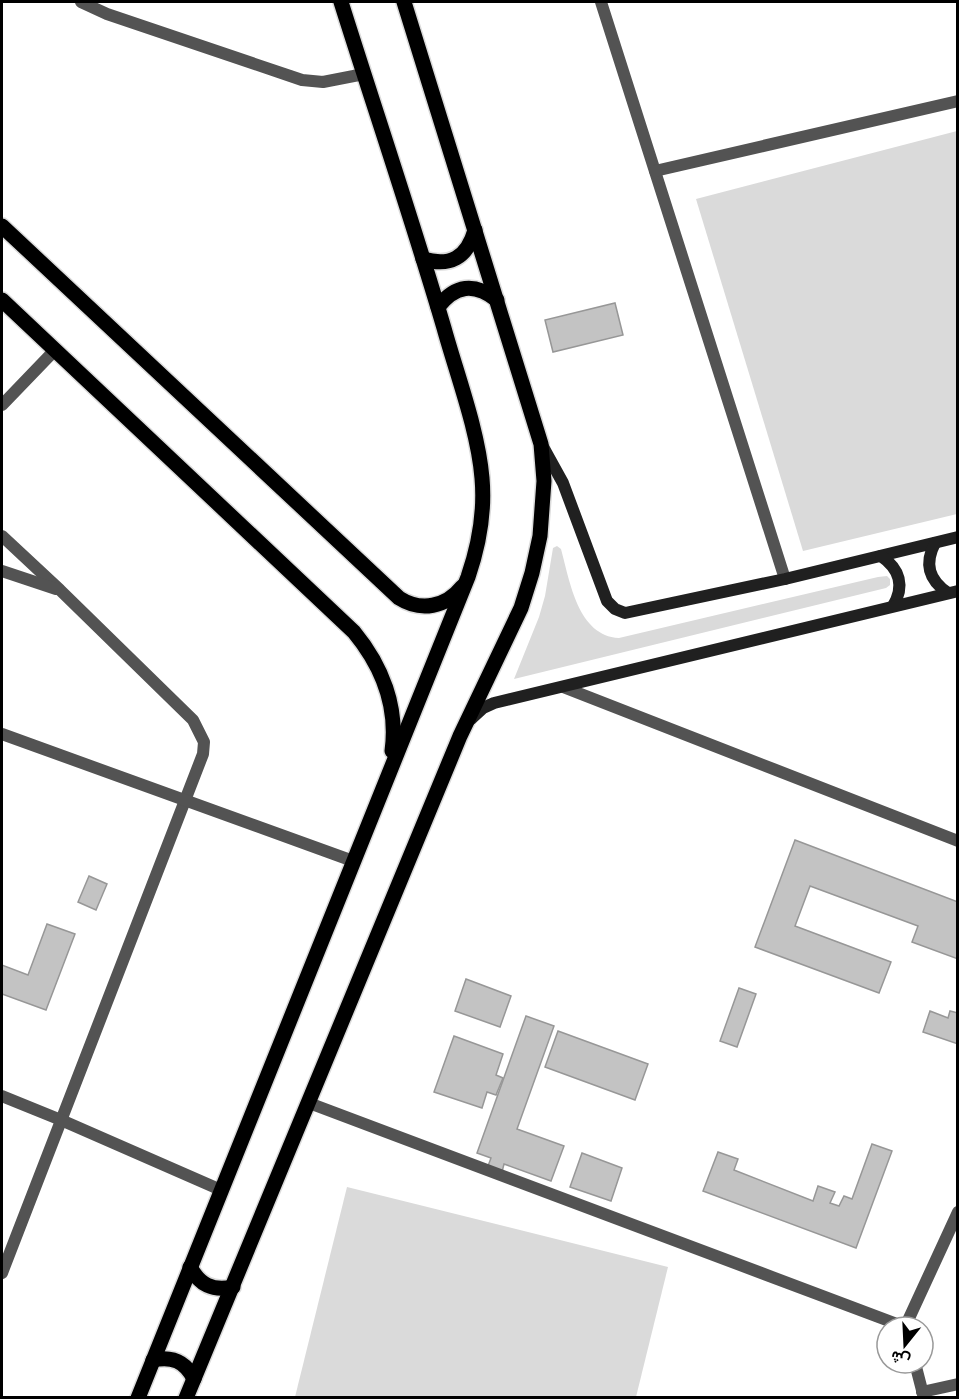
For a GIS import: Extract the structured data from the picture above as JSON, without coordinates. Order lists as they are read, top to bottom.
{
  "north": "bottom"
}
